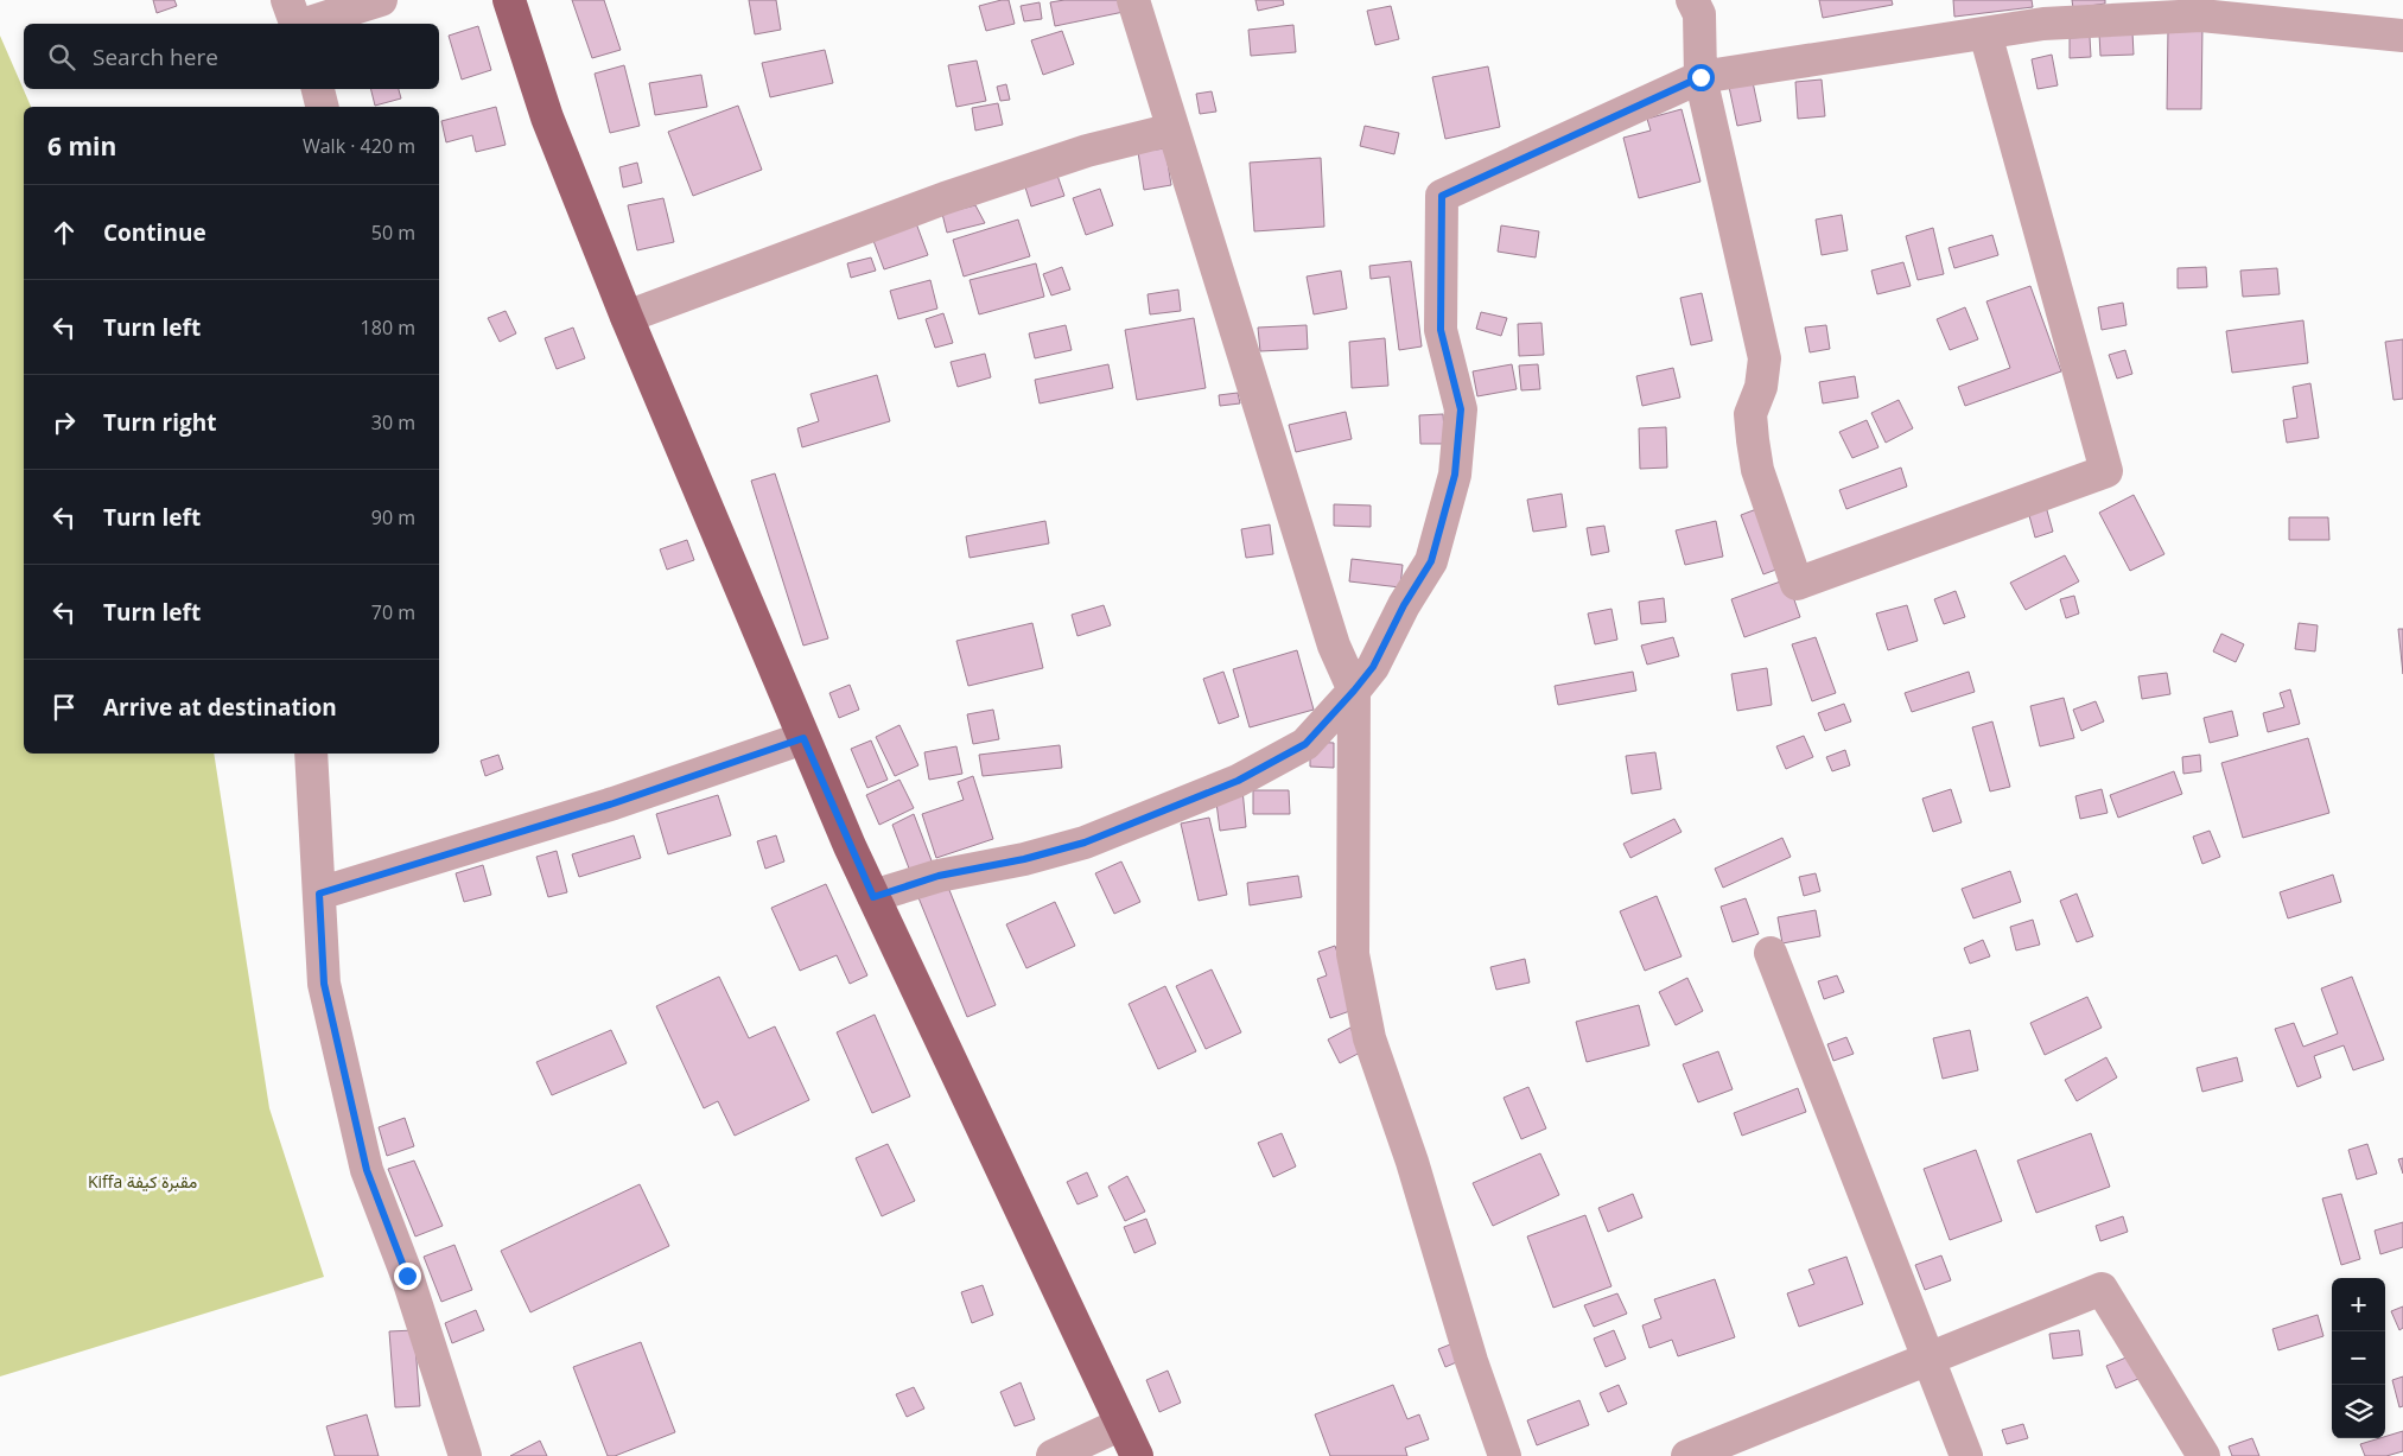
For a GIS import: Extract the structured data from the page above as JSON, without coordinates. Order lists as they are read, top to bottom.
{
  "parks": ["Kiffa مقبرة كيفة"],
  "page": {
    "search": "Search here",
    "heading": ["6 min", "Walk · 420 m"],
    "list": [
      ["Continue", "50 m"],
      ["Turn left", "180 m"],
      ["Turn right", "30 m"],
      ["Turn left", "90 m"],
      ["Turn left", "70 m"],
      "Arrive at destination"
    ],
    "map_buttons": ["+", "−"]
  }
}
